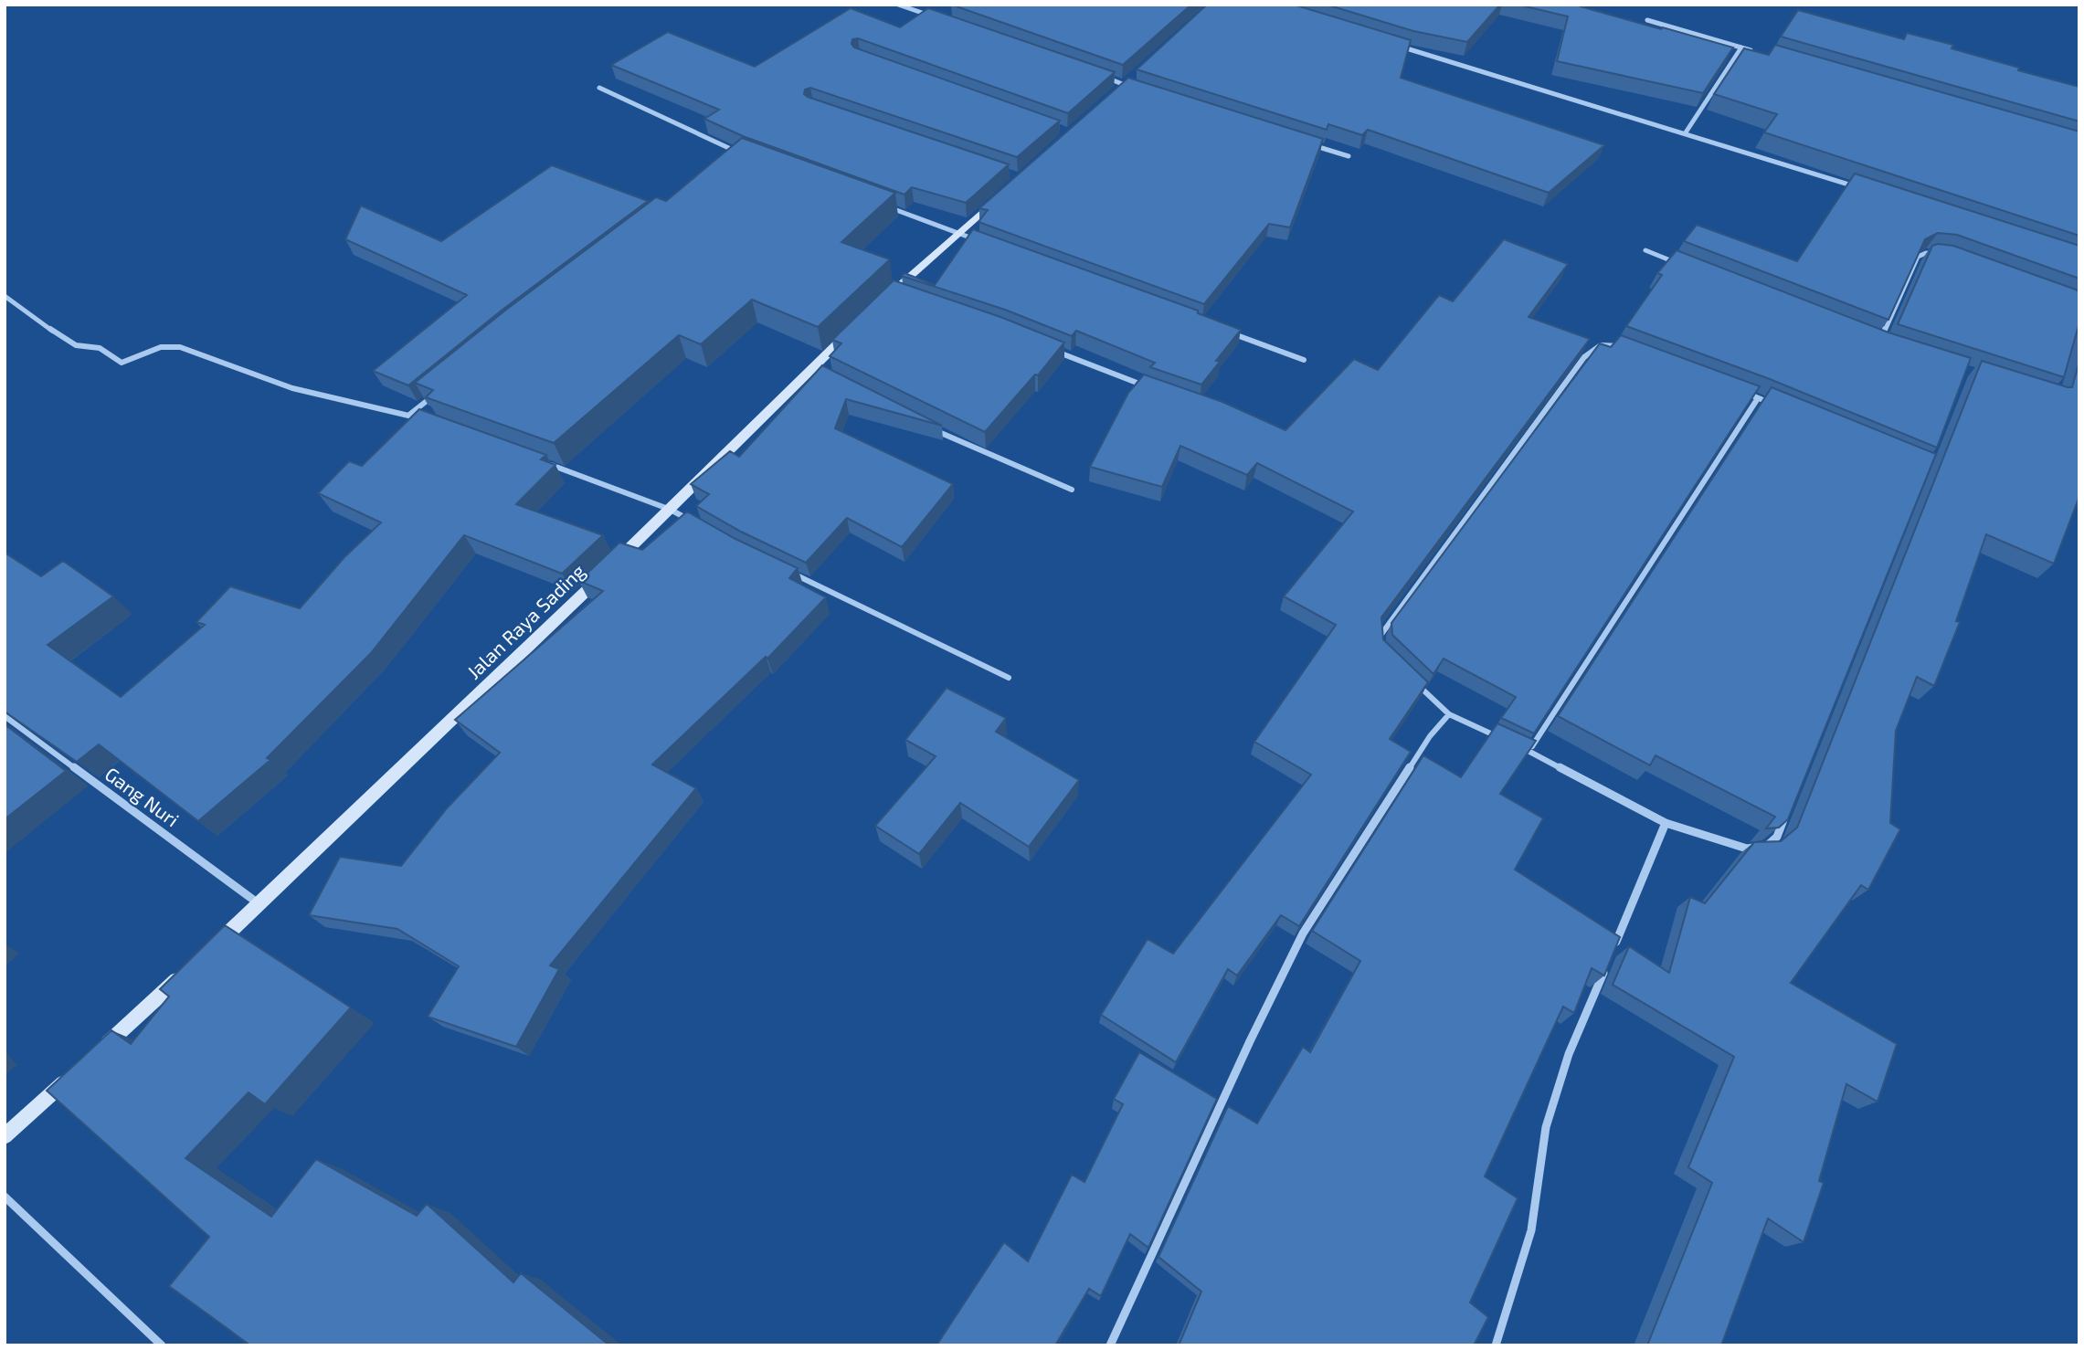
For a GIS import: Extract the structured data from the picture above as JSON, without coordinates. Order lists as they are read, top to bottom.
{
  "streets": {
    "street": ["Jalan Raya Sading", "Gang Nuri"]
  },
  "crossings": [
    ["Jalan Raya Sading", "Gang Nuri"]
  ]
}
